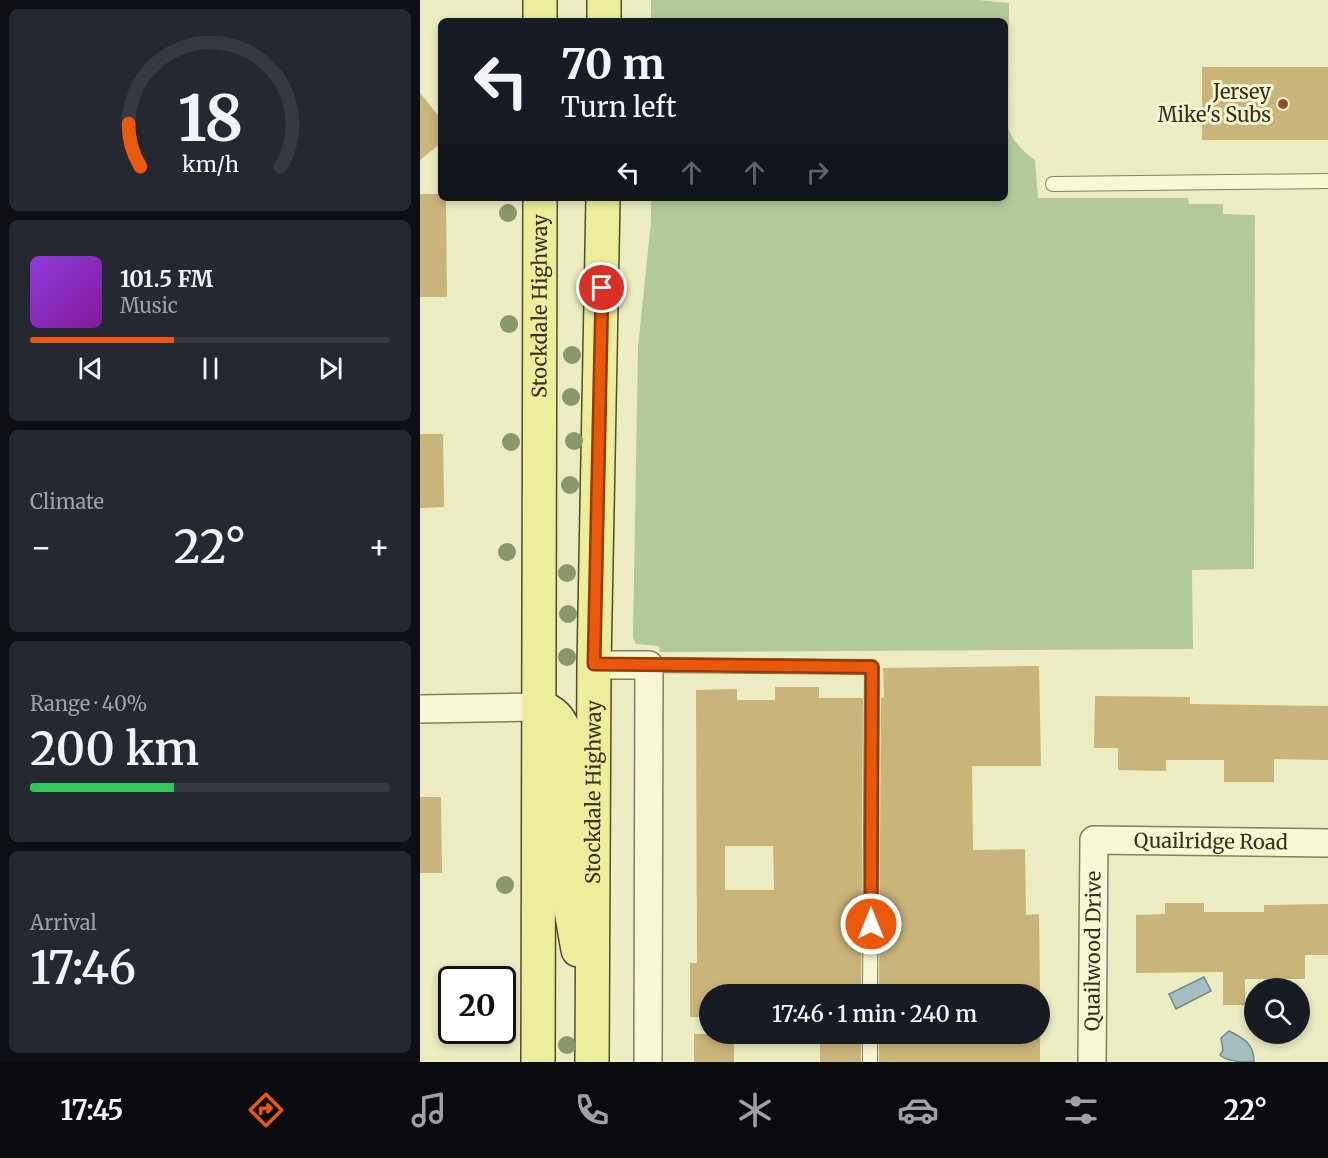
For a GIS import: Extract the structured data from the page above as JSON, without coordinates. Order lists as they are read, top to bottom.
{
  "streets": {
    "main road": ["Stockdale Highway"],
    "street": ["Quailridge Road", "Quailwood Drive"]
  },
  "crossings": [
    ["Quailridge Road", "Quailwood Drive"]
  ],
  "places": ["Jersey Mike's Subs"],
  "page": {
    "turn": ["70 m", "Turn left"],
    "song": ["101.5 FM", "Music"],
    "tile": [
      "Climate",
      ["Range · 40%", "200 km"],
      ["Arrival", "17:46"]
    ],
    "heat": ["−", "22°", "+"],
    "limit": "20",
    "trip": "17:46 · 1 min · 240 m",
    "tabs": ["17:45", "22°"],
    "gauge": ["18", "km/h"]
  }
}
